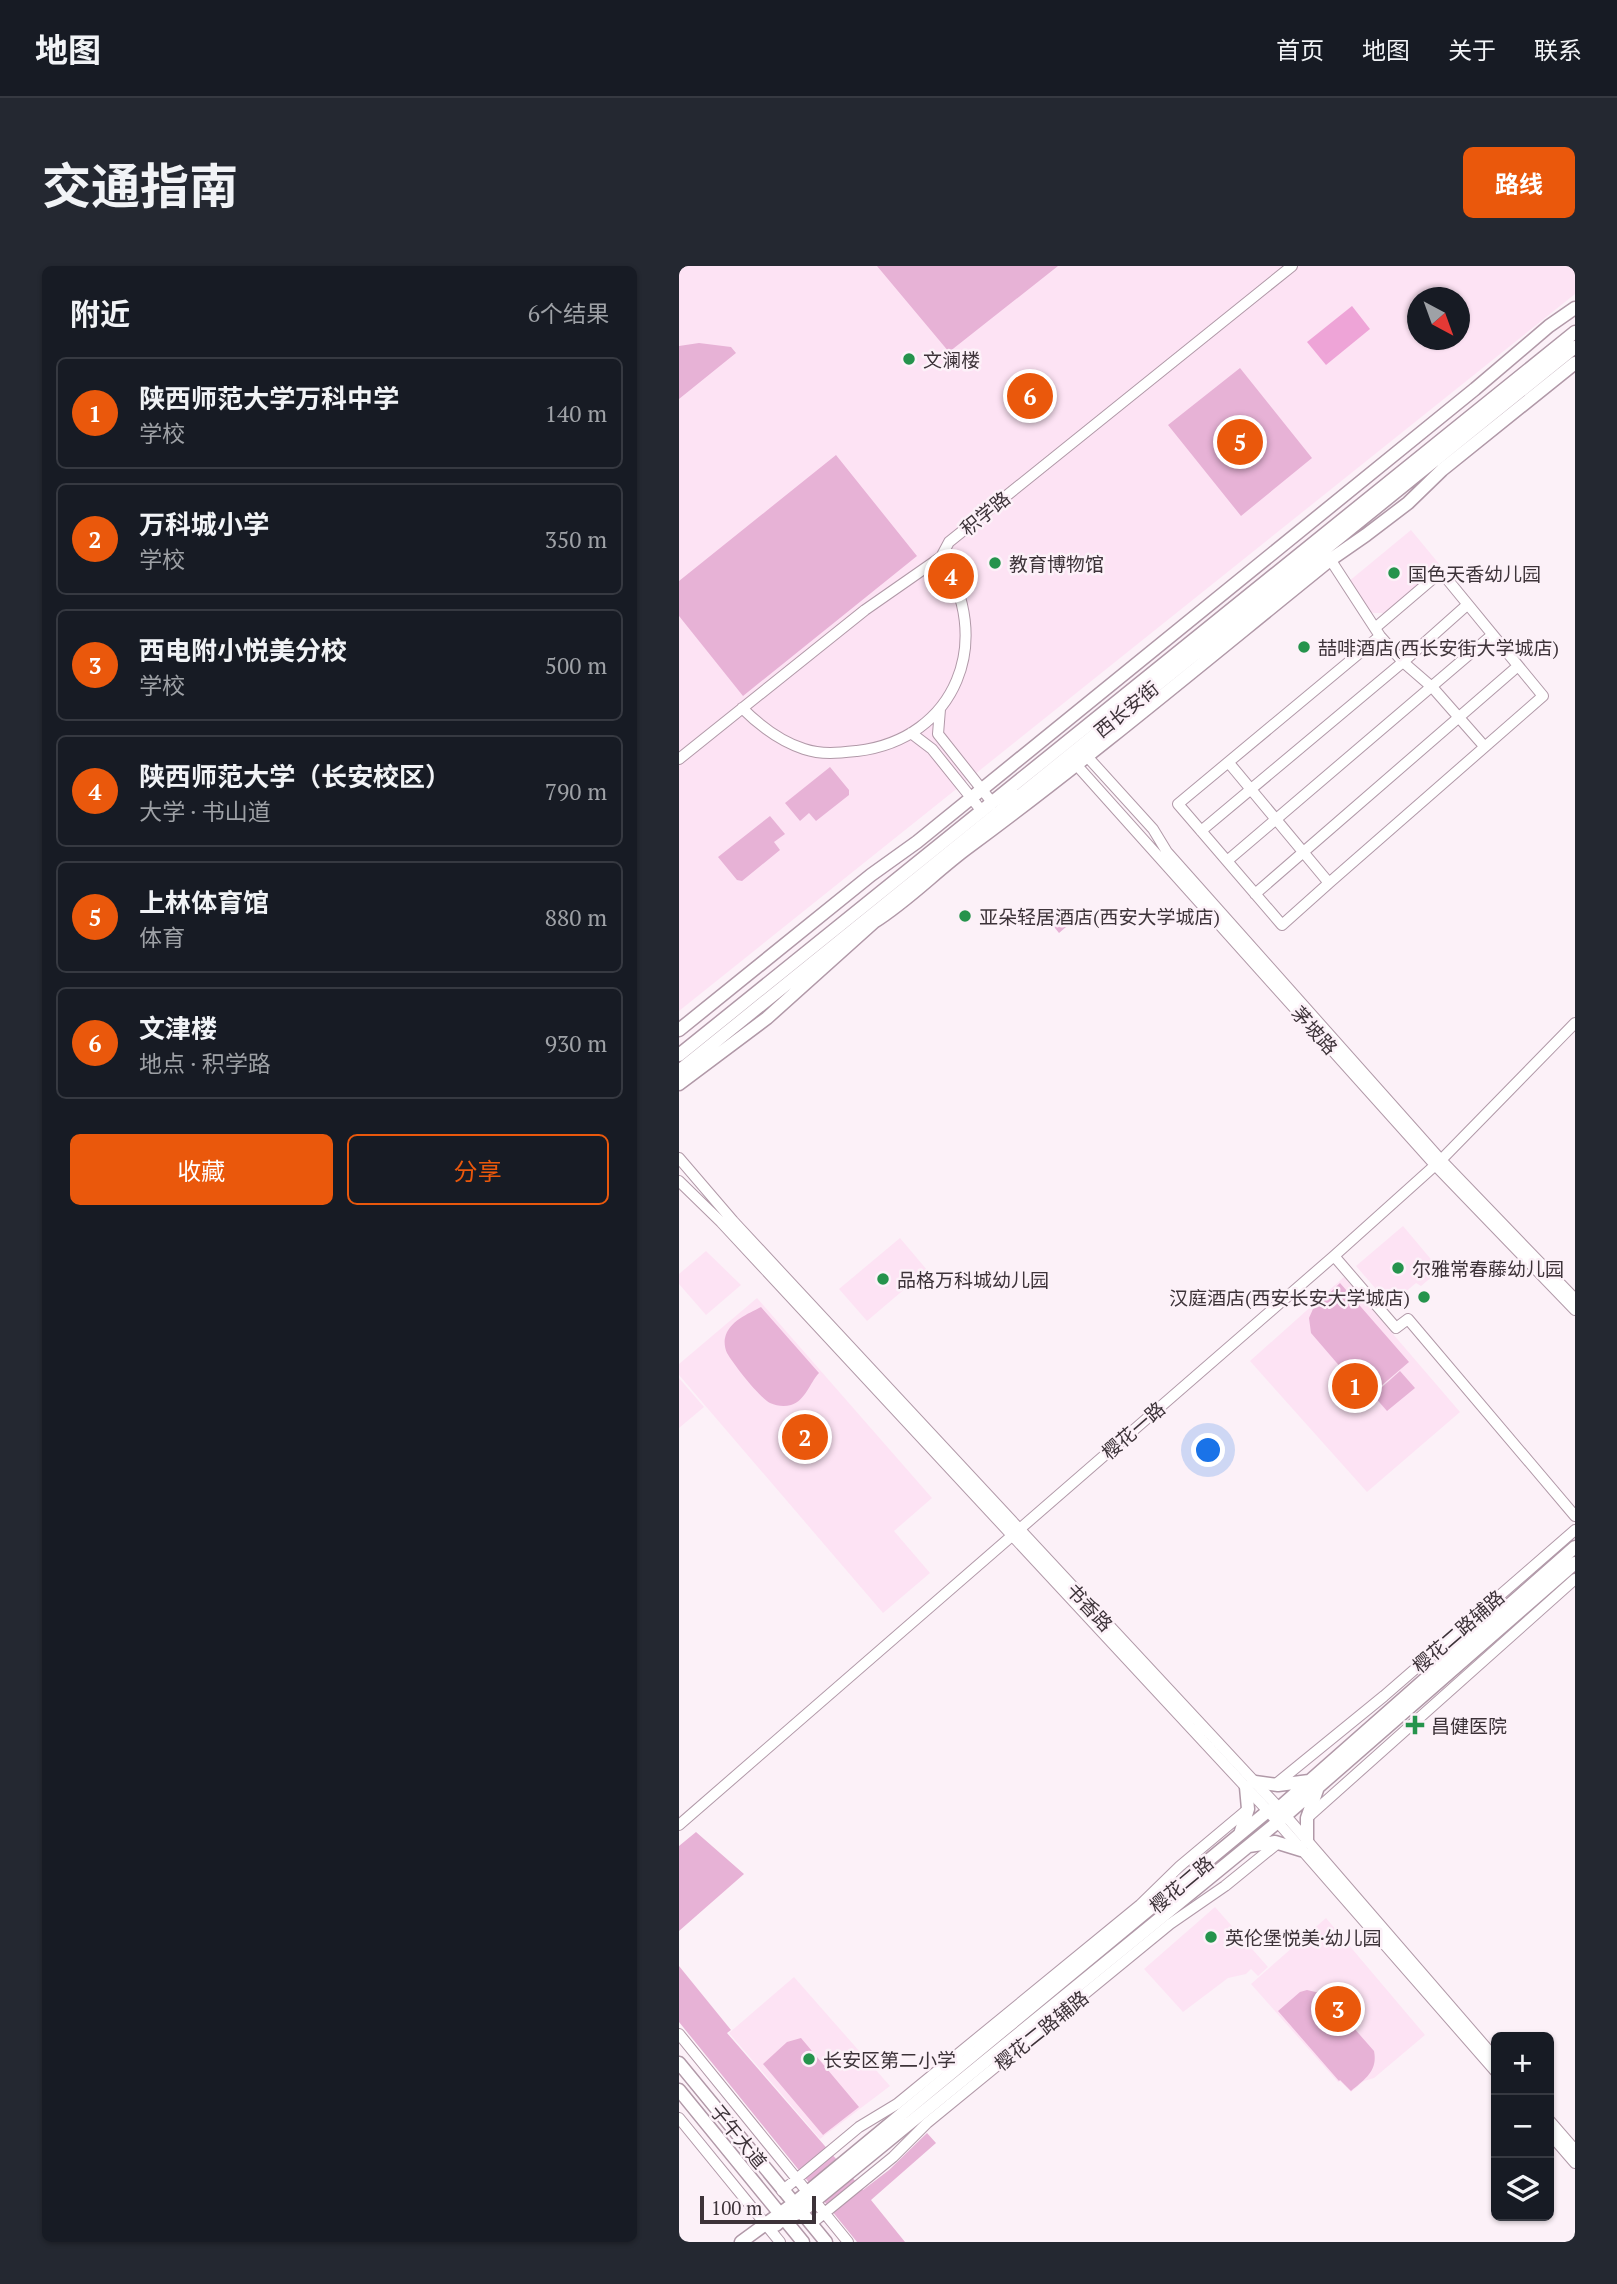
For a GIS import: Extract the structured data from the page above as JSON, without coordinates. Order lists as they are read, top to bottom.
{
  "streets": {
    "main road": ["西长安街", "樱花二路", "子午大道"],
    "street": [
      "积学路",
      "茅坡路",
      "樱花一路",
      "书香路",
      "樱花二路辅路"
    ]
  },
  "crossings": [
    ["西长安街", "茅坡路"],
    ["茅坡路", "樱花一路"],
    ["樱花一路", "书香路"],
    ["书香路", "樱花二路"],
    ["樱花二路辅路", "子午大道"],
    ["樱花二路", "子午大道"]
  ],
  "places": {
    "other": [
      "文澜楼",
      "教育博物馆",
      "国色天香幼儿园",
      "喆啡酒店(西长安街大学城店)",
      "亚朵轻居酒店(西安大学城店)",
      "尔雅常春藤幼儿园",
      "品格万科城幼儿园",
      "汉庭酒店(西安长安大学城店)",
      "英伦堡悦美·幼儿园",
      "长安区第二小学"
    ],
    "health": ["昌健医院"]
  },
  "scale_bar": "100 m",
  "north": "bottom right",
  "page": {
    "header": "地图",
    "nav": [
      "首页",
      "地图",
      "关于",
      "联系"
    ],
    "title": "交通指南",
    "buttons": [
      "路线",
      ["收藏", "分享"]
    ],
    "heading": ["附近", "6个结果"],
    "list": [
      {
        "mark": "1",
        "name": "陕西师范大学万科中学",
        "note": "学校",
        "value": "140 m"
      },
      {
        "mark": "2",
        "name": "万科城小学",
        "note": "学校",
        "value": "350 m"
      },
      {
        "mark": "3",
        "name": "西电附小悦美分校",
        "note": "学校",
        "value": "500 m"
      },
      {
        "mark": "4",
        "name": "陕西师范大学（长安校区）",
        "note": "大学 · 书山道",
        "value": "790 m"
      },
      {
        "mark": "5",
        "name": "上林体育馆",
        "note": "体育",
        "value": "880 m"
      },
      {
        "mark": "6",
        "name": "文津楼",
        "note": "地点 · 积学路",
        "value": "930 m"
      }
    ],
    "pins": [
      "6",
      "5",
      "4",
      "1",
      "2",
      "3"
    ],
    "map_buttons": ["+", "−"],
    "scale": "100 m"
  }
}
